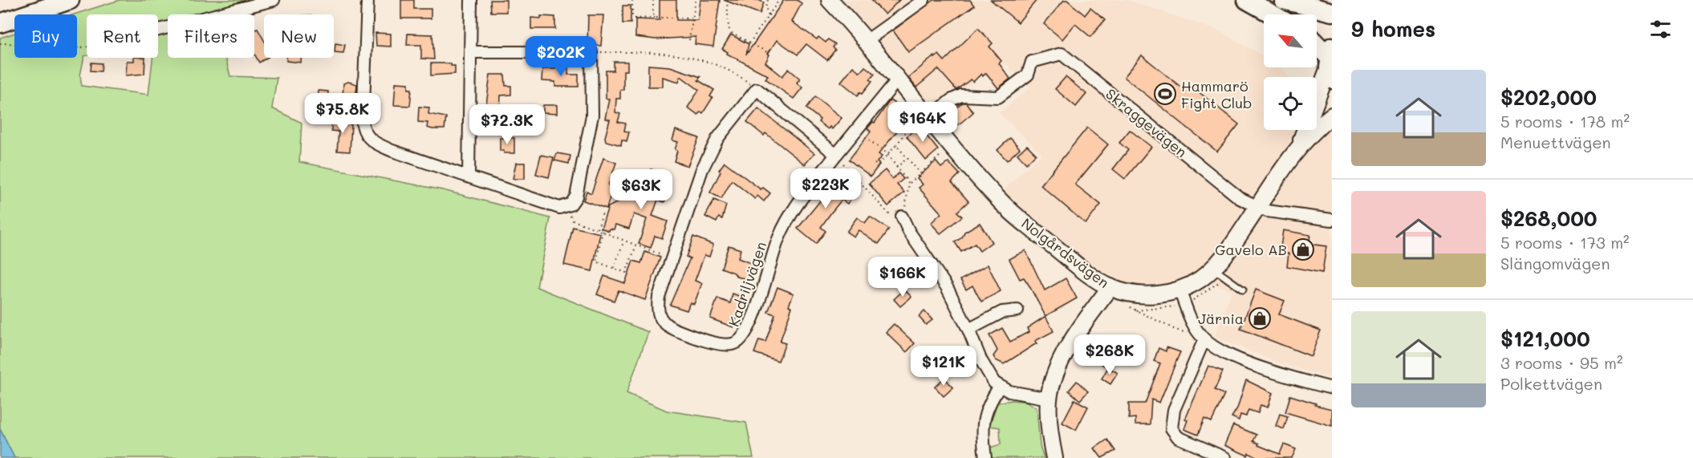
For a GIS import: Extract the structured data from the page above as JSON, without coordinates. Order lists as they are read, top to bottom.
{
  "streets": {
    "street": ["Skraggevägen", "Nolgårdsvägen", "Kadriljvägen"]
  },
  "crossings": [
    ["Skraggevägen", "Nolgårdsvägen"],
    ["Nolgårdsvägen", "Kadriljvägen"]
  ],
  "places": {
    "sports": ["Hammarö Fight Club"],
    "shop": ["Gavelo AB", "Järnia"]
  },
  "north": "top left",
  "page": {
    "heading": "9 homes",
    "chip": [
      "Buy",
      "Rent",
      "Filters",
      "New"
    ],
    "price": [
      "$202K",
      "$75.8K",
      "$164K",
      "$72.3K",
      "$223K",
      "$63K",
      "$166K",
      "$268K",
      "$121K"
    ],
    "list": [
      {
        "name": "$202,000",
        "note": "5 rooms · 178 m² · Menuettvägen"
      },
      {
        "name": "$268,000",
        "note": "5 rooms · 173 m² · Slängomvägen"
      },
      {
        "name": "$121,000",
        "note": "3 rooms · 95 m² · Polkettvägen"
      }
    ]
  }
}
